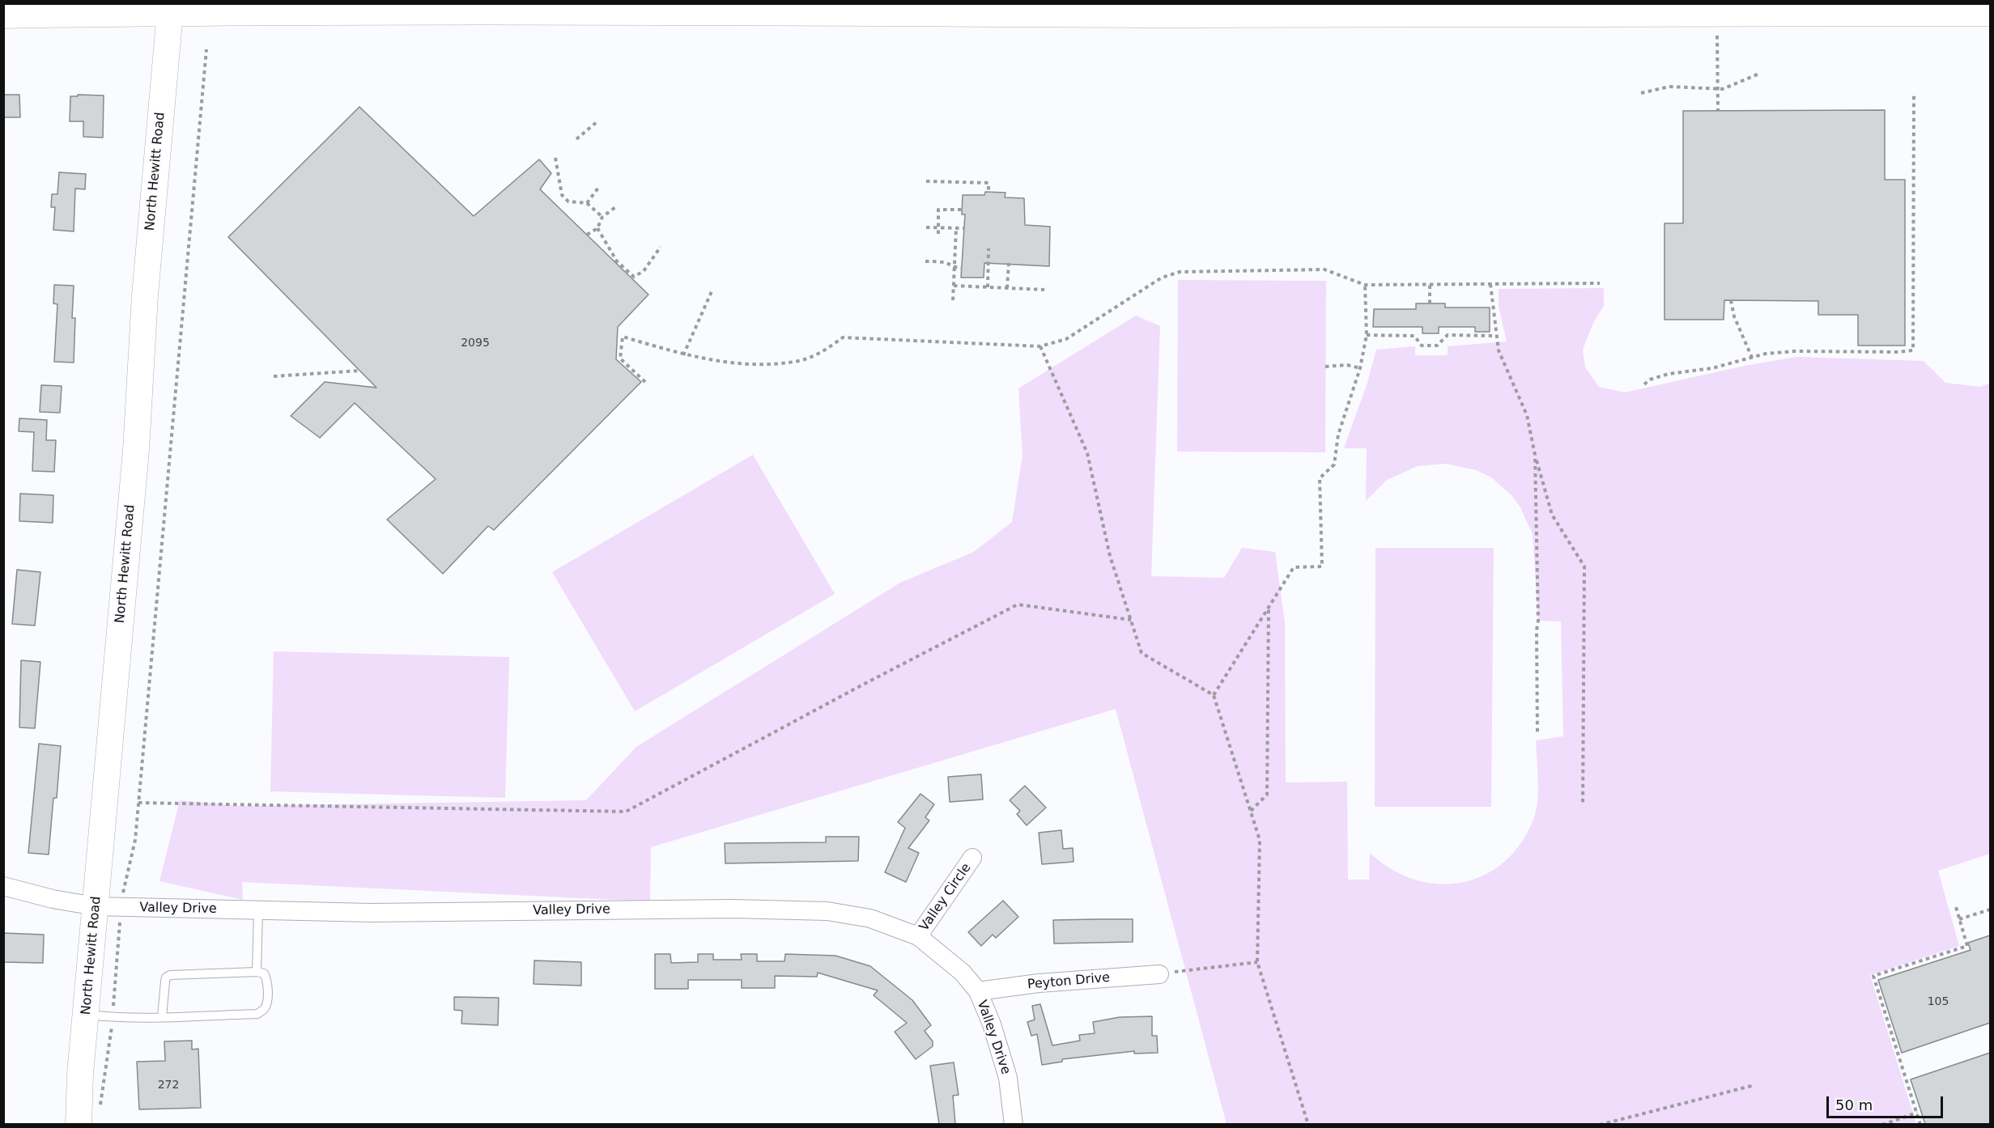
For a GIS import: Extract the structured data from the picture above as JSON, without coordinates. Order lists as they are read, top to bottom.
{
  "streets": {
    "main road": ["North Hewitt Road"],
    "street": ["Valley Circle", "Valley Drive", "Peyton Drive"]
  },
  "crossings": [
    ["North Hewitt Road", "Valley Drive"],
    ["Valley Circle", "Valley Drive"],
    ["Valley Drive", "Peyton Drive"]
  ],
  "house_numbers": ["2095", "105", "272"],
  "scale_bar": "50 m"
}
